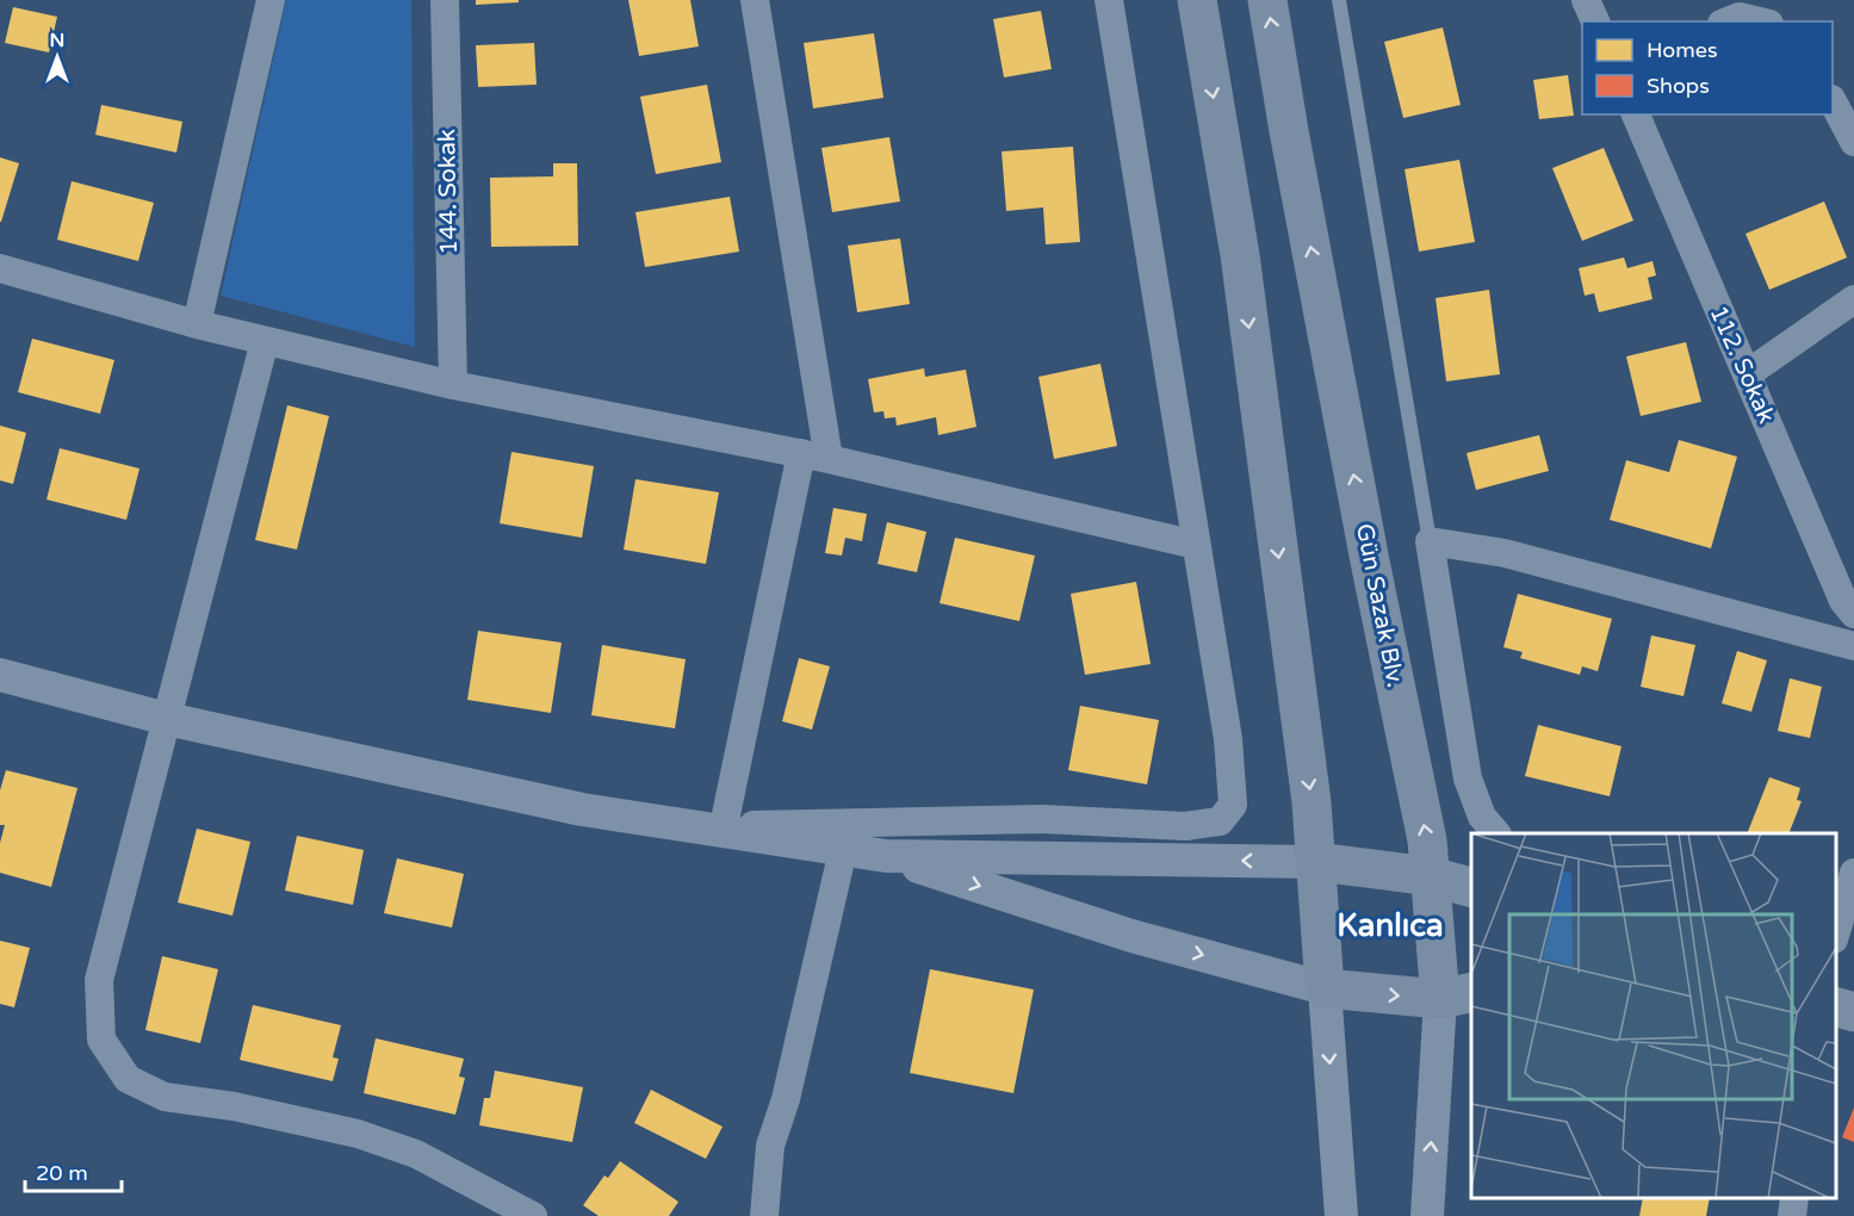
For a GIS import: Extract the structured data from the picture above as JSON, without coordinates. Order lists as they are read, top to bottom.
{
  "streets": {
    "main road": ["Gün Sazak Blv."],
    "street": ["144. Sokak", "112. Sokak"]
  },
  "districts": ["Kanlıca"],
  "legend": ["Homes", "Shops"],
  "scale_bar": "20 m",
  "north": "top"
}
